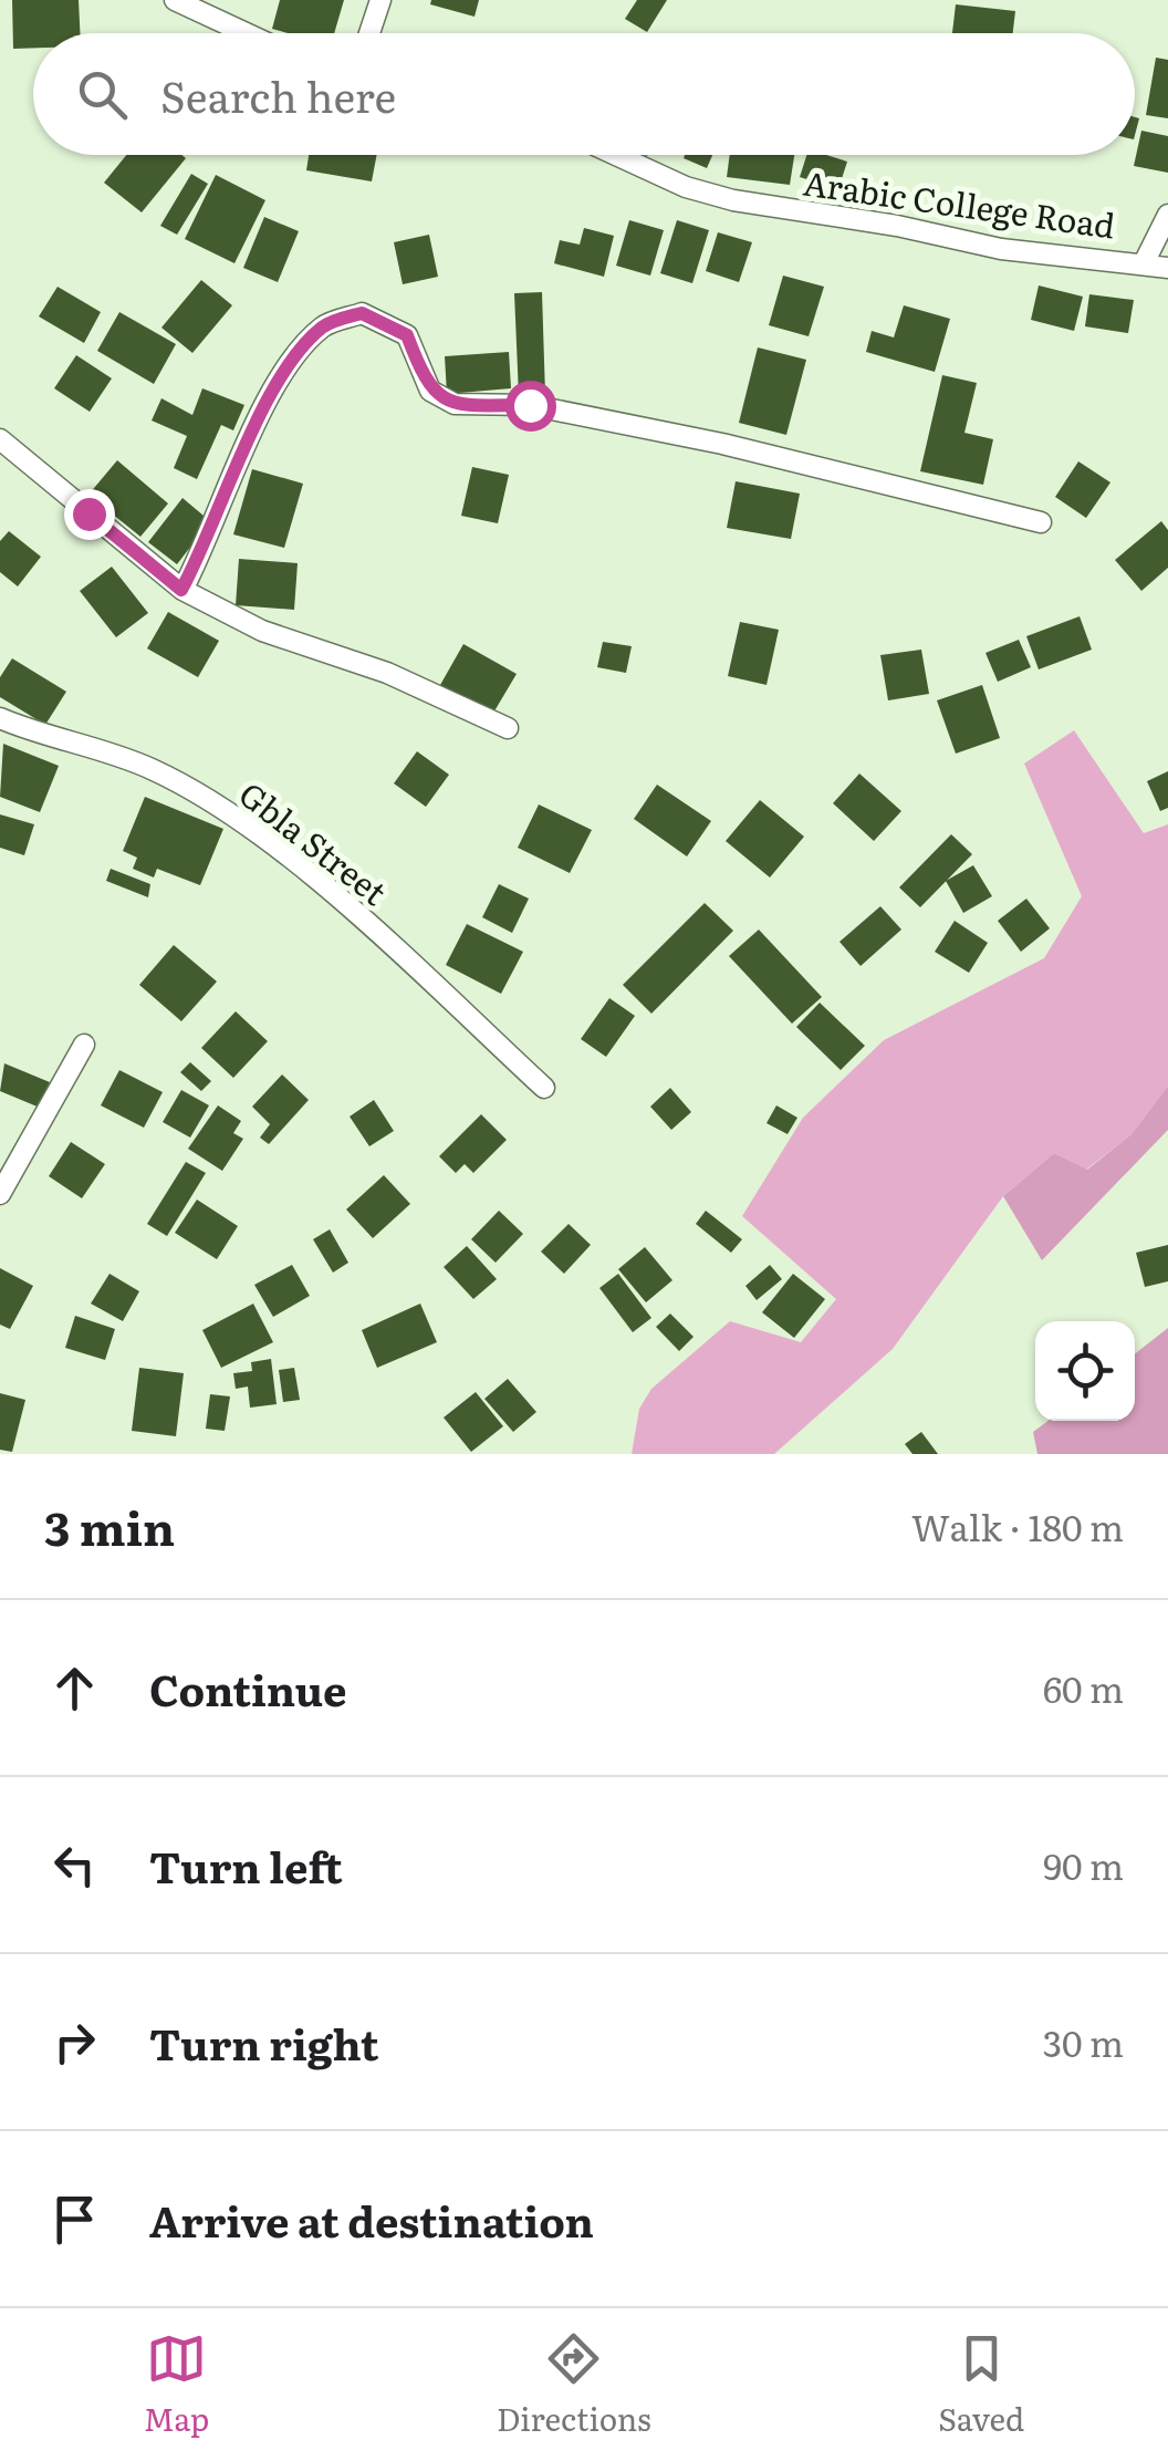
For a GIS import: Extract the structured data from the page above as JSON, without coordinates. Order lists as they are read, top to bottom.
{
  "streets": {
    "street": ["Arabic College Road", "Gbla Street"]
  },
  "page": {
    "search": "Search here",
    "heading": ["3 min", "Walk · 180 m"],
    "list": [
      ["Continue", "60 m"],
      ["Turn left", "90 m"],
      ["Turn right", "30 m"],
      "Arrive at destination"
    ],
    "nav": ["Map", "Directions", "Saved"]
  }
}
